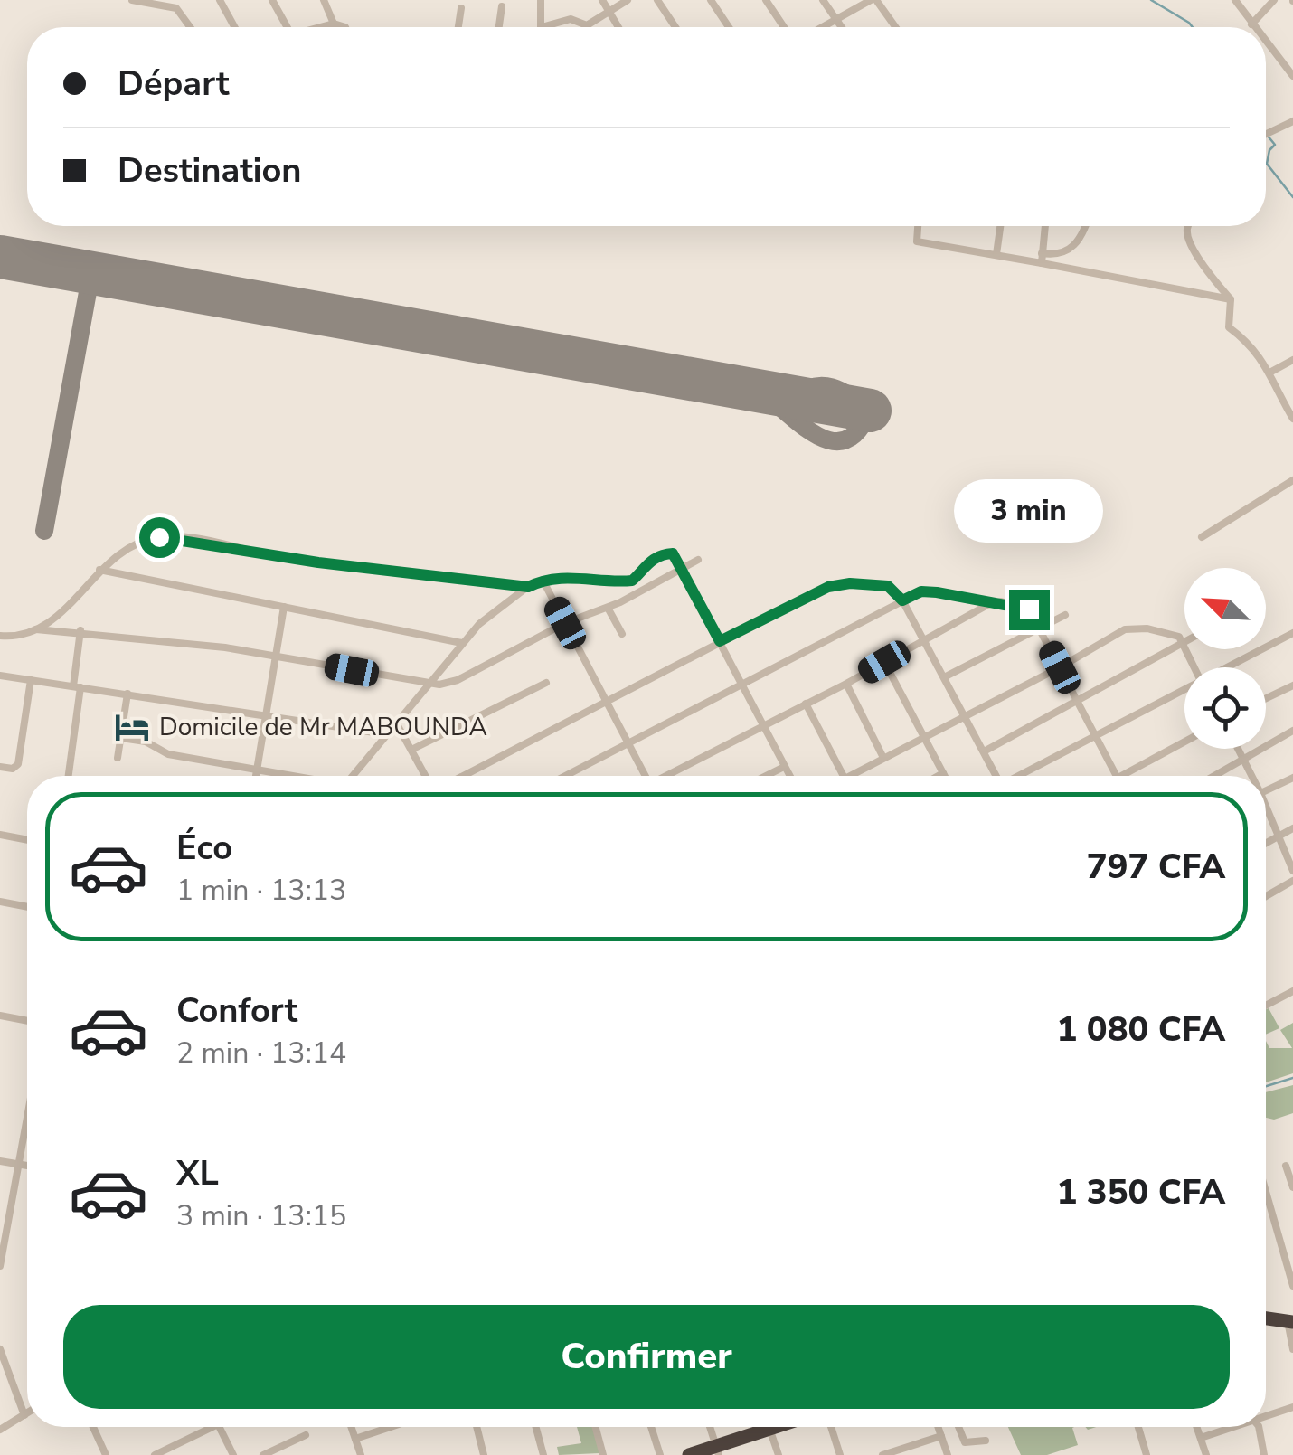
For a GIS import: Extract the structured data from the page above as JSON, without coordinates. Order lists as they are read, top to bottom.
{
  "places": {
    "hotel": ["Domicile de Mr MABOUNDA"]
  },
  "north": "top left",
  "page": {
    "banner": ["Départ", "Destination"],
    "bubble": "3 min",
    "list": [
      {
        "name": "Éco",
        "note": "1 min · 13:13",
        "value": "797 CFA"
      },
      {
        "name": "Confort",
        "note": "2 min · 13:14",
        "value": "1 080 CFA"
      },
      {
        "name": "XL",
        "note": "3 min · 13:15",
        "value": "1 350 CFA"
      }
    ],
    "buttons": "Confirmer"
  }
}
